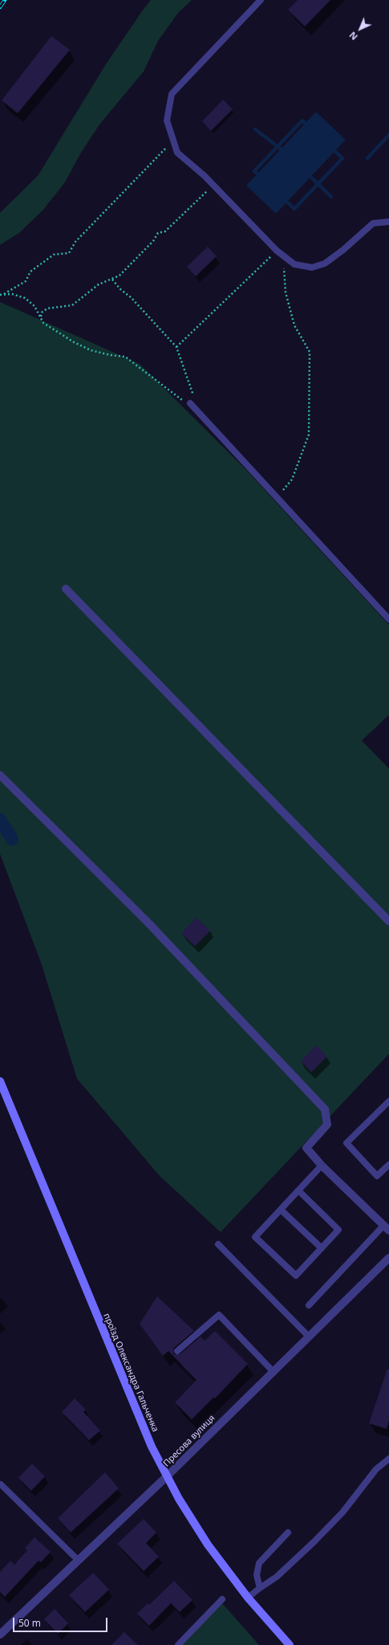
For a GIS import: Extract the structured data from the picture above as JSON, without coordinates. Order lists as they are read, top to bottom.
{
  "streets": {
    "main road": ["проїзд Олександра Гальченка"],
    "street": ["Пресова вулиця"]
  },
  "crossings": [
    ["проїзд Олександра Гальченка", "Пресова вулиця"]
  ],
  "scale_bar": "50 m",
  "north": "bottom left"
}
